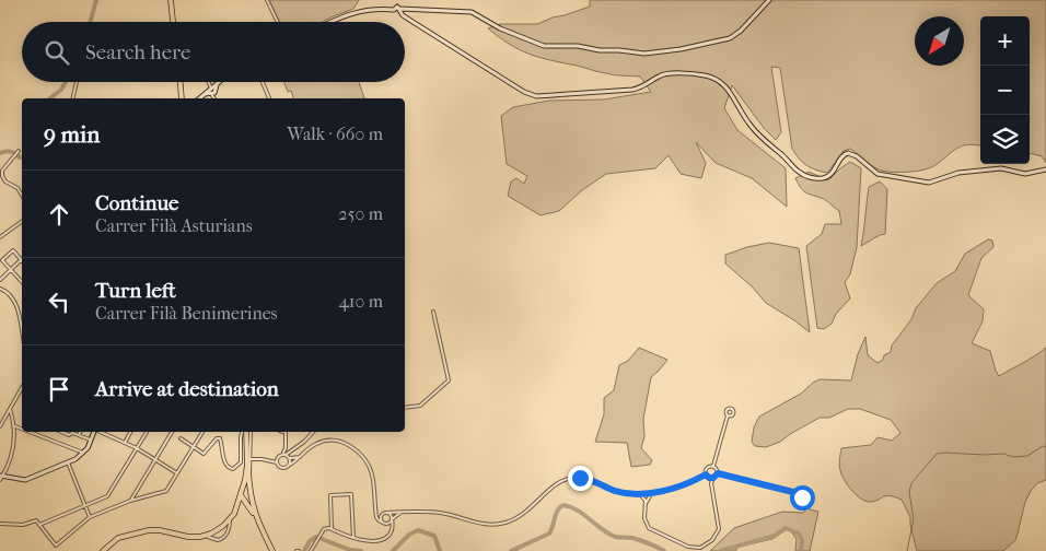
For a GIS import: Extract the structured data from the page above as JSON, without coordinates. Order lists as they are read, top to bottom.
{
  "north": "bottom left",
  "page": {
    "map_buttons": ["+", "−"],
    "search": "Search here",
    "heading": ["9 min", "Walk · 660 m"],
    "list": [
      ["Continue", "Carrer Filà Asturians", "250 m"],
      ["Turn left", "Carrer Filà Benimerines", "410 m"],
      "Arrive at destination"
    ]
  }
}
